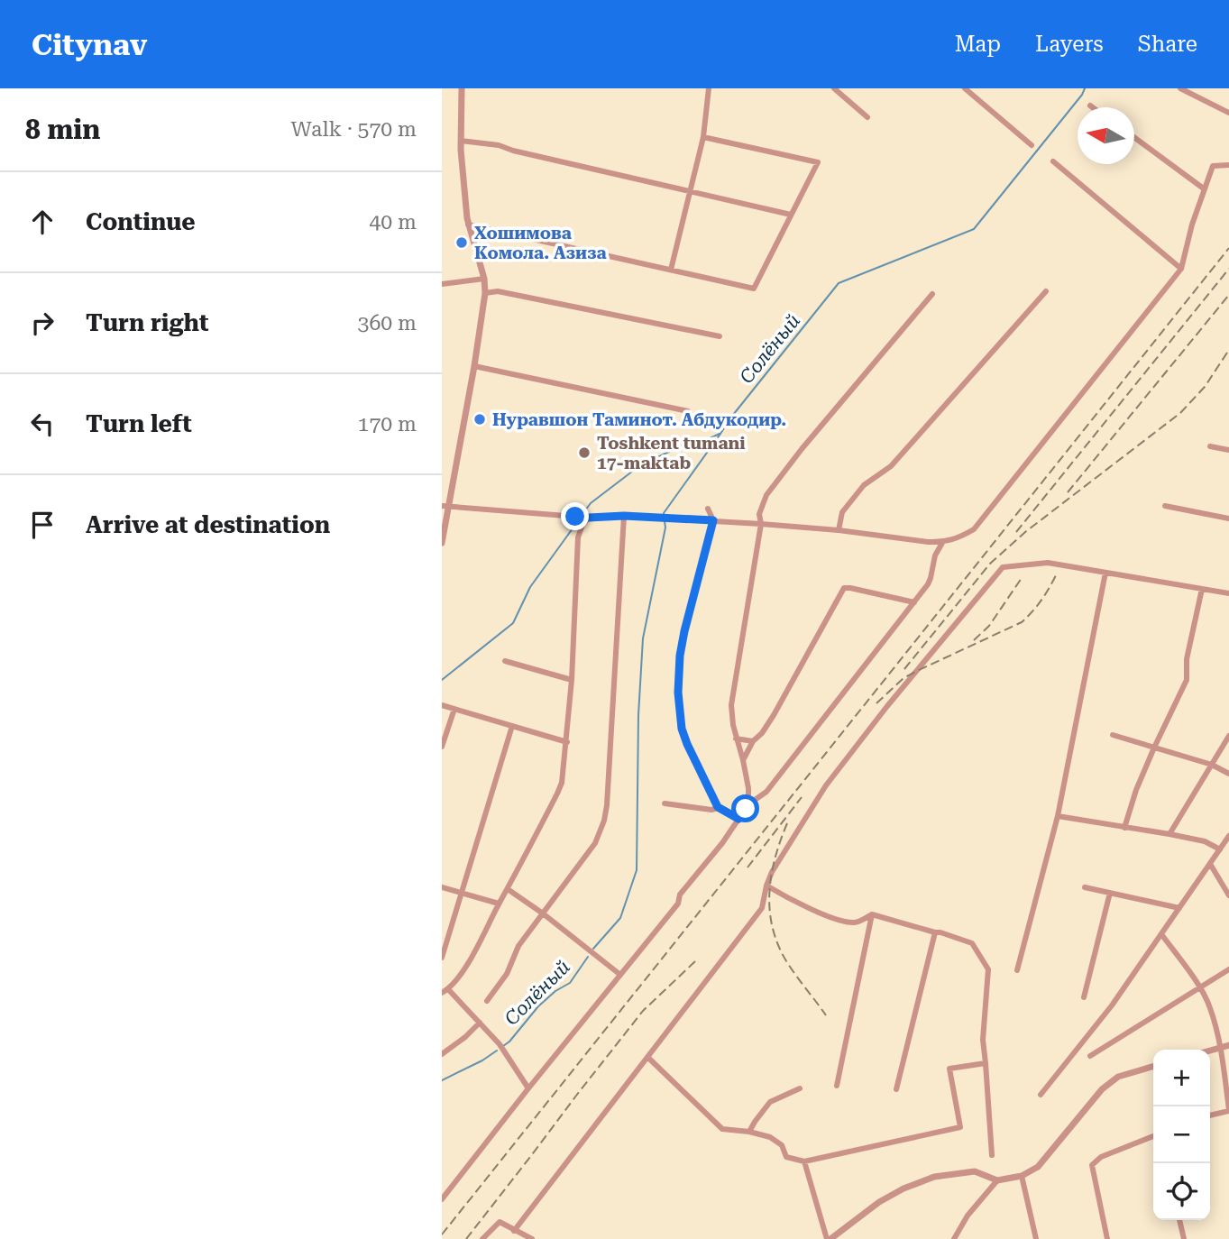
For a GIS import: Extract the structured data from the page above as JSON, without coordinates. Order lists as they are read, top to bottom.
{
  "water": ["Солёный"],
  "places": ["Хошимова Комола. Азиза", "Нуравшон Таминот. Абдукодир.", "Toshkent tumani 17-maktab"],
  "north": "left",
  "page": {
    "header": "Citynav",
    "nav": ["Map", "Layers", "Share"],
    "heading": ["8 min", "Walk · 570 m"],
    "list": [
      ["Continue", "40 m"],
      ["Turn right", "360 m"],
      ["Turn left", "170 m"],
      "Arrive at destination"
    ],
    "map_buttons": ["+", "−"]
  }
}
